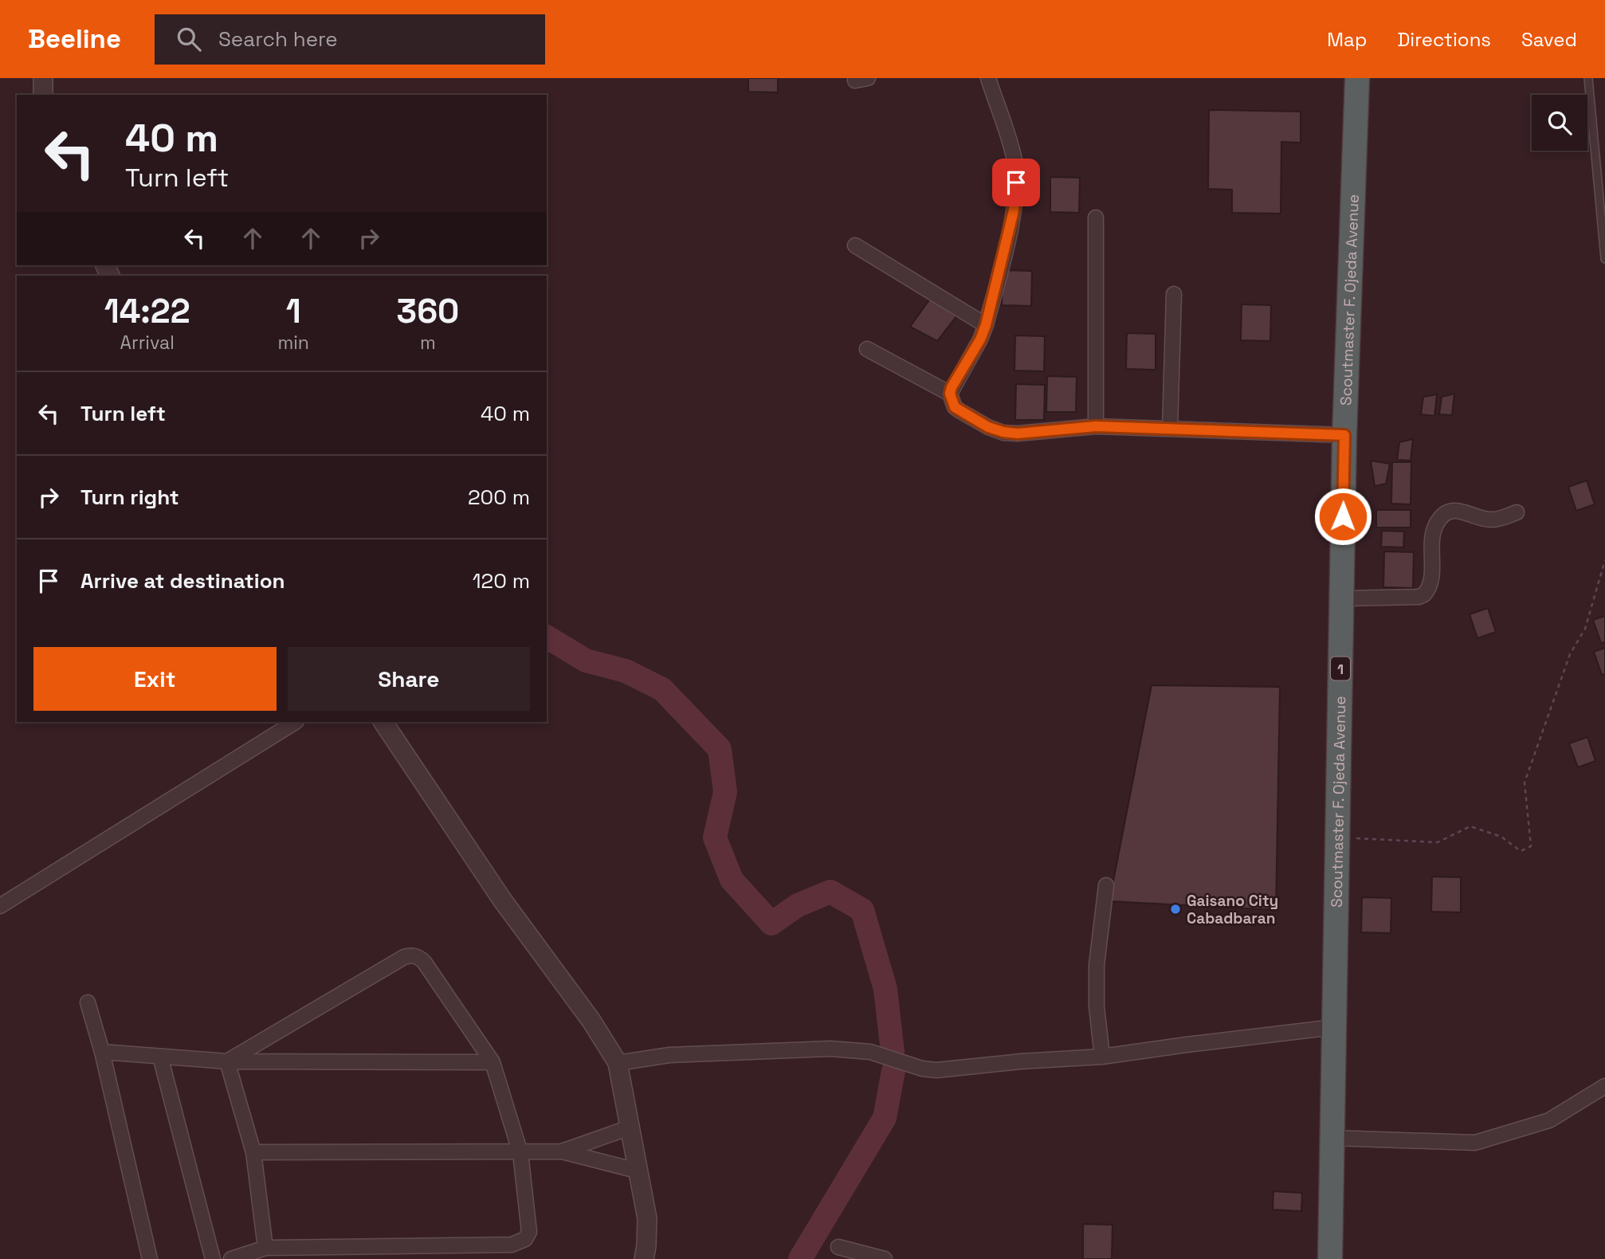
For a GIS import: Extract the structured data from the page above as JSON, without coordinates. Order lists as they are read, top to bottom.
{
  "streets": {
    "highway": ["Scoutmaster F. Ojeda Avenue", "1"]
  },
  "places": ["Gaisano City Cabadbaran"],
  "page": {
    "header": "Beeline",
    "search": "Search here",
    "nav": ["Map", "Directions", "Saved"],
    "turn": ["40 m", "Turn left"],
    "eta": [
      "14:22",
      "Arrival",
      "1",
      "min",
      "360",
      "m"
    ],
    "list": [
      {
        "name": "Turn left",
        "value": "40 m"
      },
      {
        "name": "Turn right",
        "value": "200 m"
      },
      {
        "name": "Arrive at destination",
        "value": "120 m"
      }
    ],
    "buttons": ["Exit", "Share"]
  }
}
